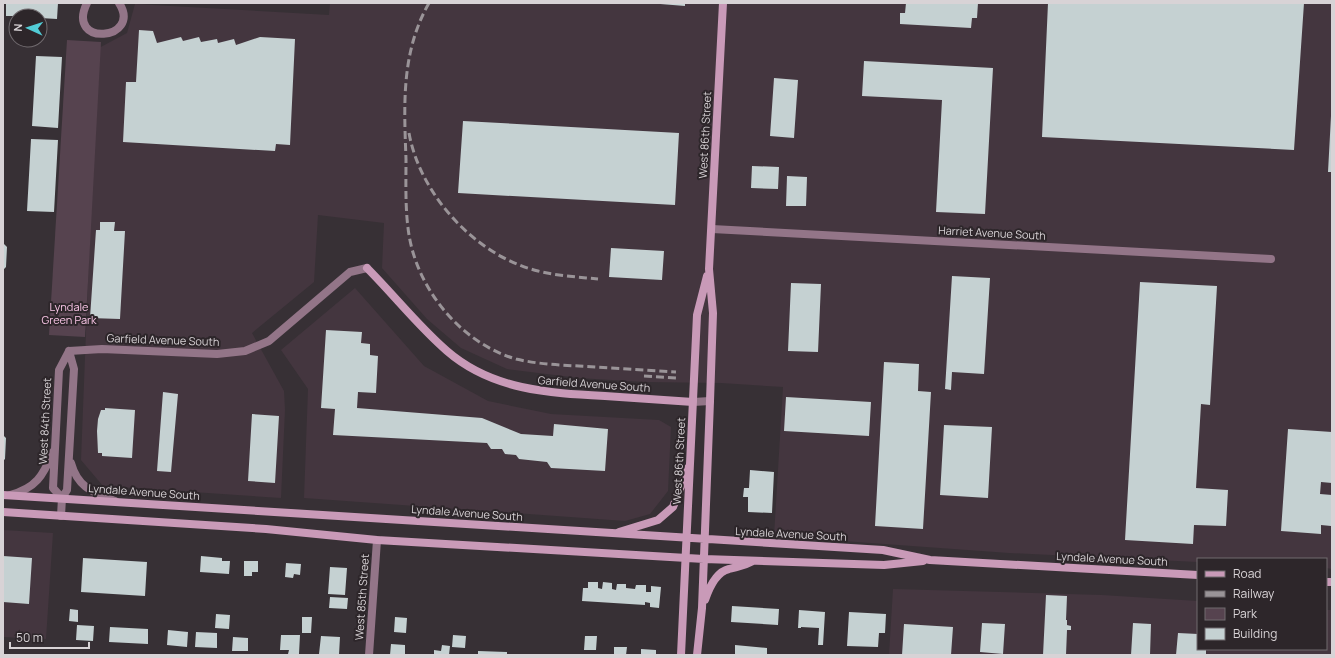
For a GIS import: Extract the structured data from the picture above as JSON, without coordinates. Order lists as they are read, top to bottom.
{
  "streets": {
    "main road": ["West 86th Street", "Garfield Avenue South", "Lyndale Avenue South"],
    "street": ["Harriet Avenue South", "West 84th Street", "West 85th Street"]
  },
  "crossings": [
    ["West 86th Street", "Harriet Avenue South"],
    ["West 86th Street", "Garfield Avenue South"],
    ["West 86th Street", "Lyndale Avenue South"],
    ["Garfield Avenue South", "West 84th Street"],
    ["West 84th Street", "Lyndale Avenue South"],
    ["Lyndale Avenue South", "West 85th Street"]
  ],
  "parks": ["Lyndale Green Park"],
  "legend": [
    "Road",
    "Railway",
    "Park",
    "Building"
  ],
  "scale_bar": "50 m",
  "north": "left"
}
